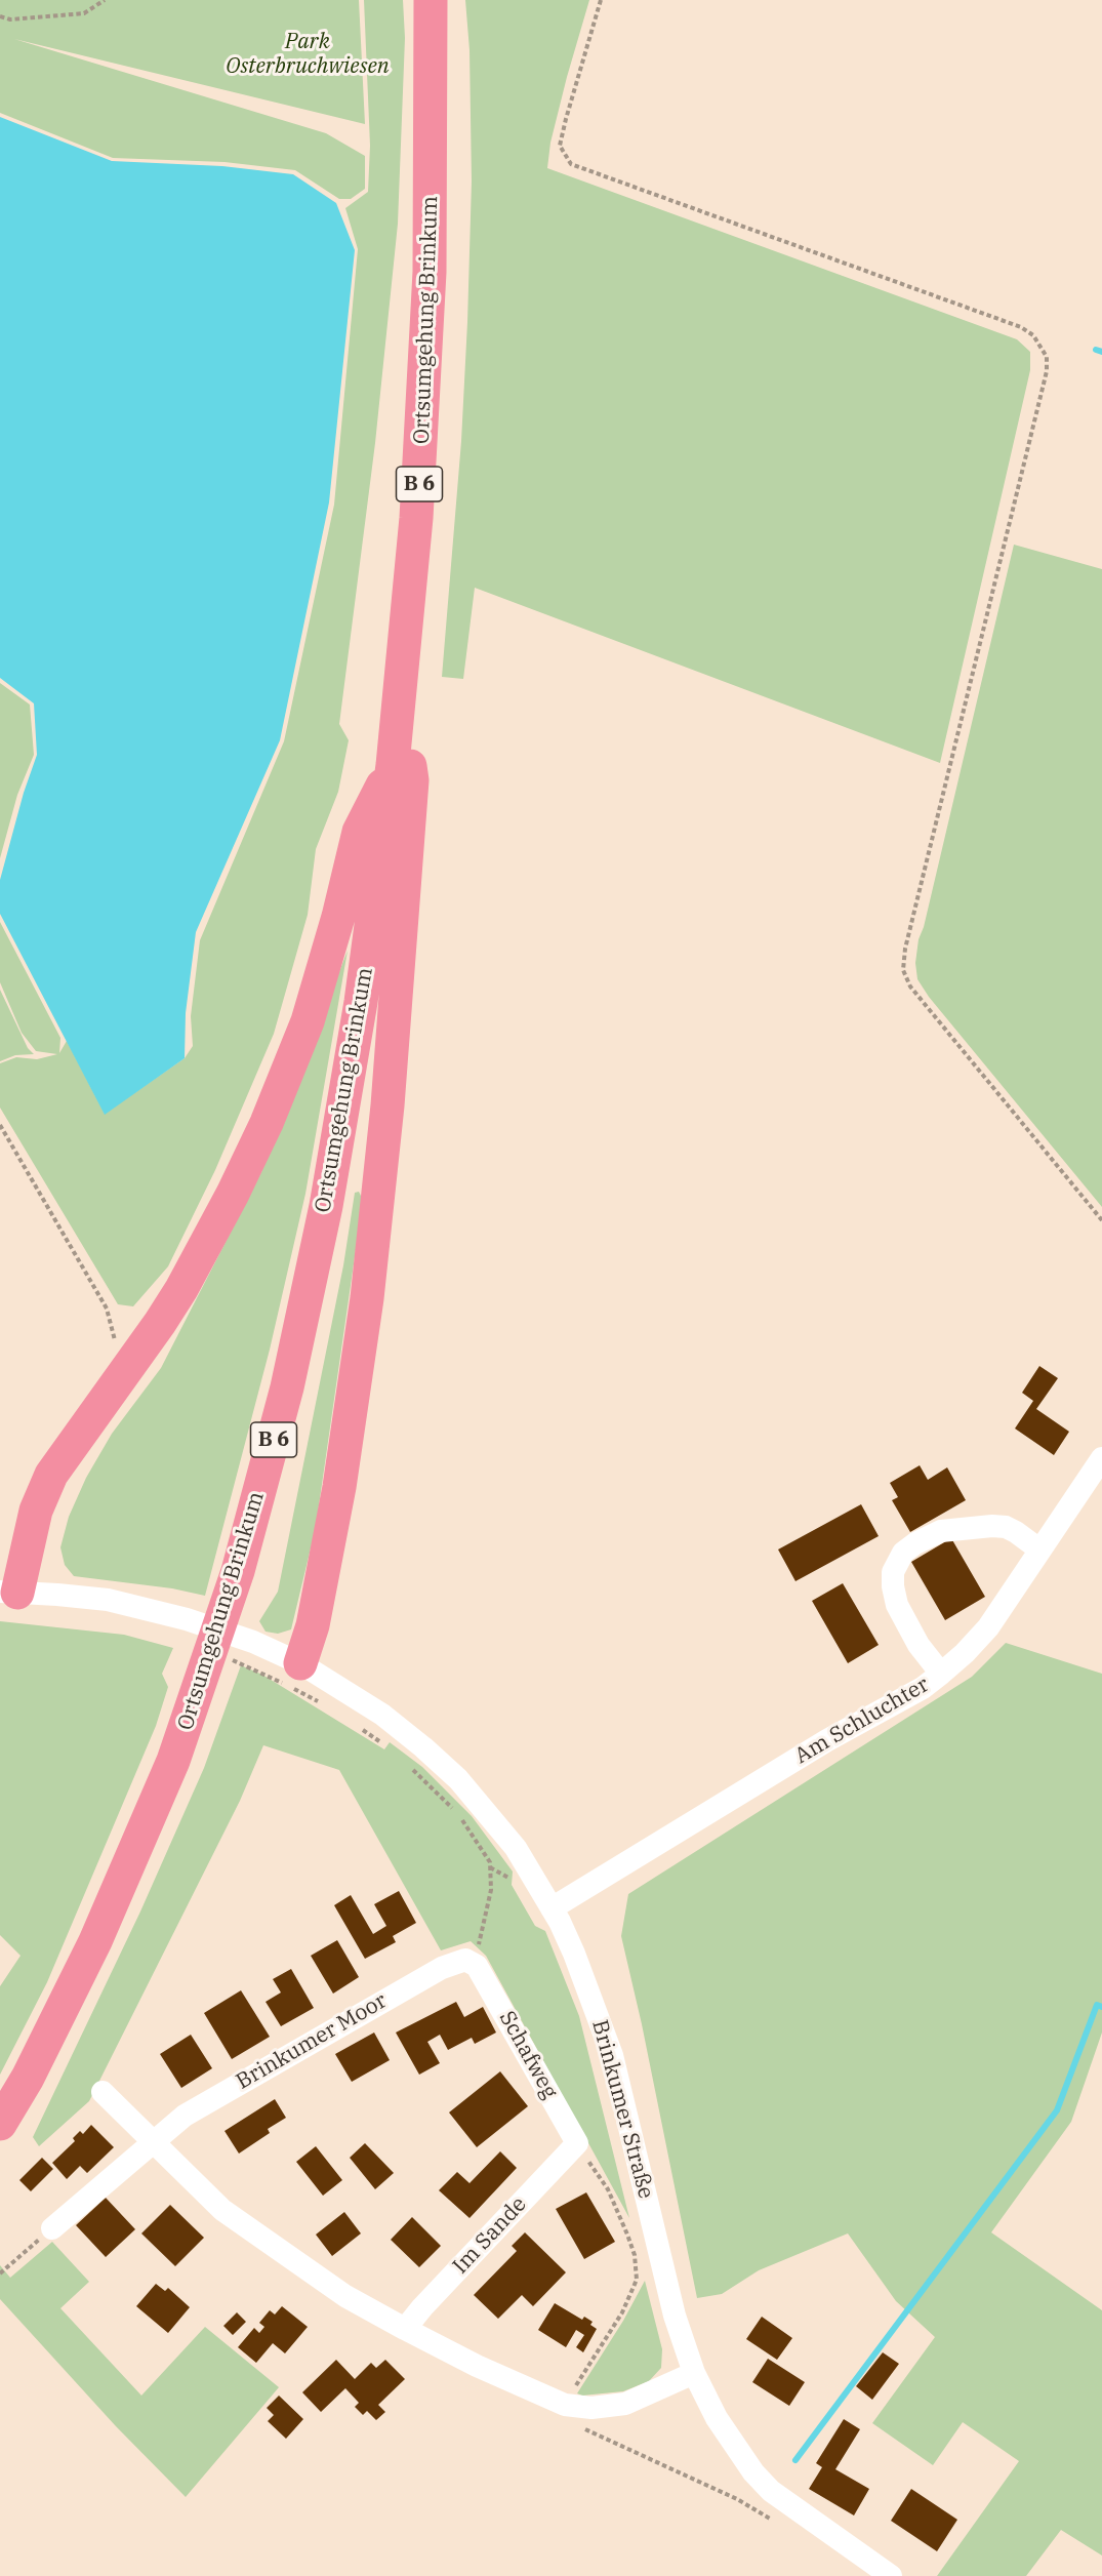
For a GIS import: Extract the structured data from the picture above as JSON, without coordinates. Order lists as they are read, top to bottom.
{
  "streets": {
    "highway": ["Ortsumgehung Brinkum", "B 6"],
    "street": [
      "Am Schluchter",
      "Brinkumer Moor",
      "Schafweg",
      "Brinkumer Straße",
      "Im Sande"
    ]
  },
  "crossings": [
    ["Ortsumgehung Brinkum", "B 6"],
    ["B 6", "Brinkumer Straße"],
    ["Am Schluchter", "Brinkumer Straße"],
    ["Brinkumer Moor", "Schafweg"],
    ["Schafweg", "Im Sande"]
  ],
  "parks": ["Park Osterbruchwiesen"]
}
